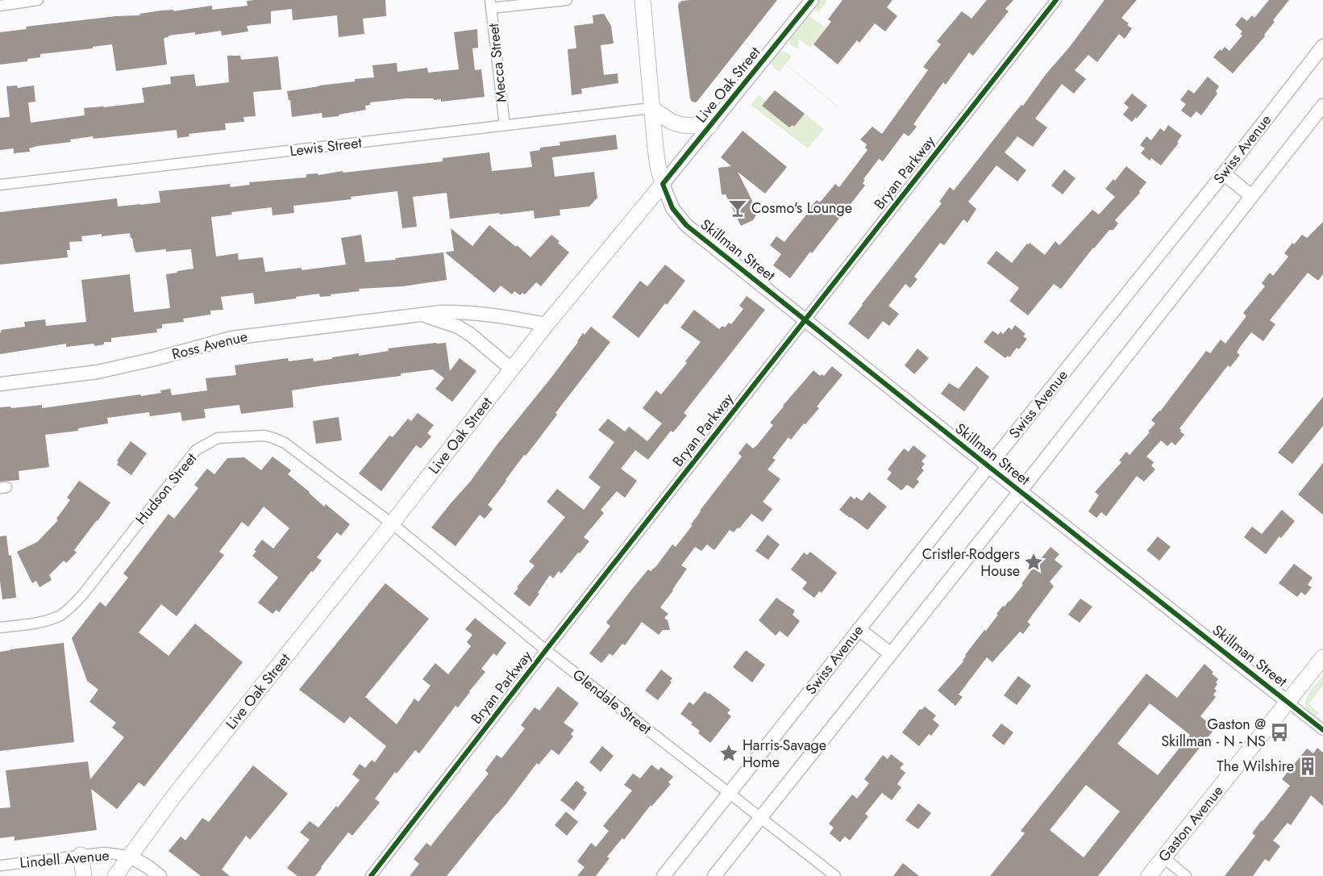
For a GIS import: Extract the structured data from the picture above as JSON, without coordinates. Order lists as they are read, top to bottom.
{
  "streets": {
    "main road": ["Live Oak Street", "Skillman Street", "Gaston Avenue"],
    "street": [
      "Mecca Street",
      "Lewis Street",
      "Swiss Avenue",
      "Bryan Parkway",
      "Ross Avenue",
      "Hudson Street",
      "Glendale Street",
      "Lindell Avenue"
    ]
  },
  "crossings": [
    ["Mecca Street", "Lewis Street"],
    ["Live Oak Street", "Skillman Street"],
    ["Live Oak Street", "Ross Avenue"],
    ["Live Oak Street", "Hudson Street"],
    ["Live Oak Street", "Glendale Street"],
    ["Live Oak Street", "Lindell Avenue"],
    ["Lewis Street", "Skillman Street"],
    ["Swiss Avenue", "Skillman Street"],
    ["Swiss Avenue", "Glendale Street"],
    ["Bryan Parkway", "Skillman Street"],
    ["Bryan Parkway", "Glendale Street"],
    ["Skillman Street", "Gaston Avenue"],
    ["Hudson Street", "Glendale Street"]
  ],
  "places": {
    "bar": ["Cosmo's Lounge"],
    "place": ["Cristler-Rodgers House", "Harris-Savage Home"],
    "bus stop": ["Gaston @ Skillman - N - NS"],
    "building": ["The Wilshire"]
  }
}
